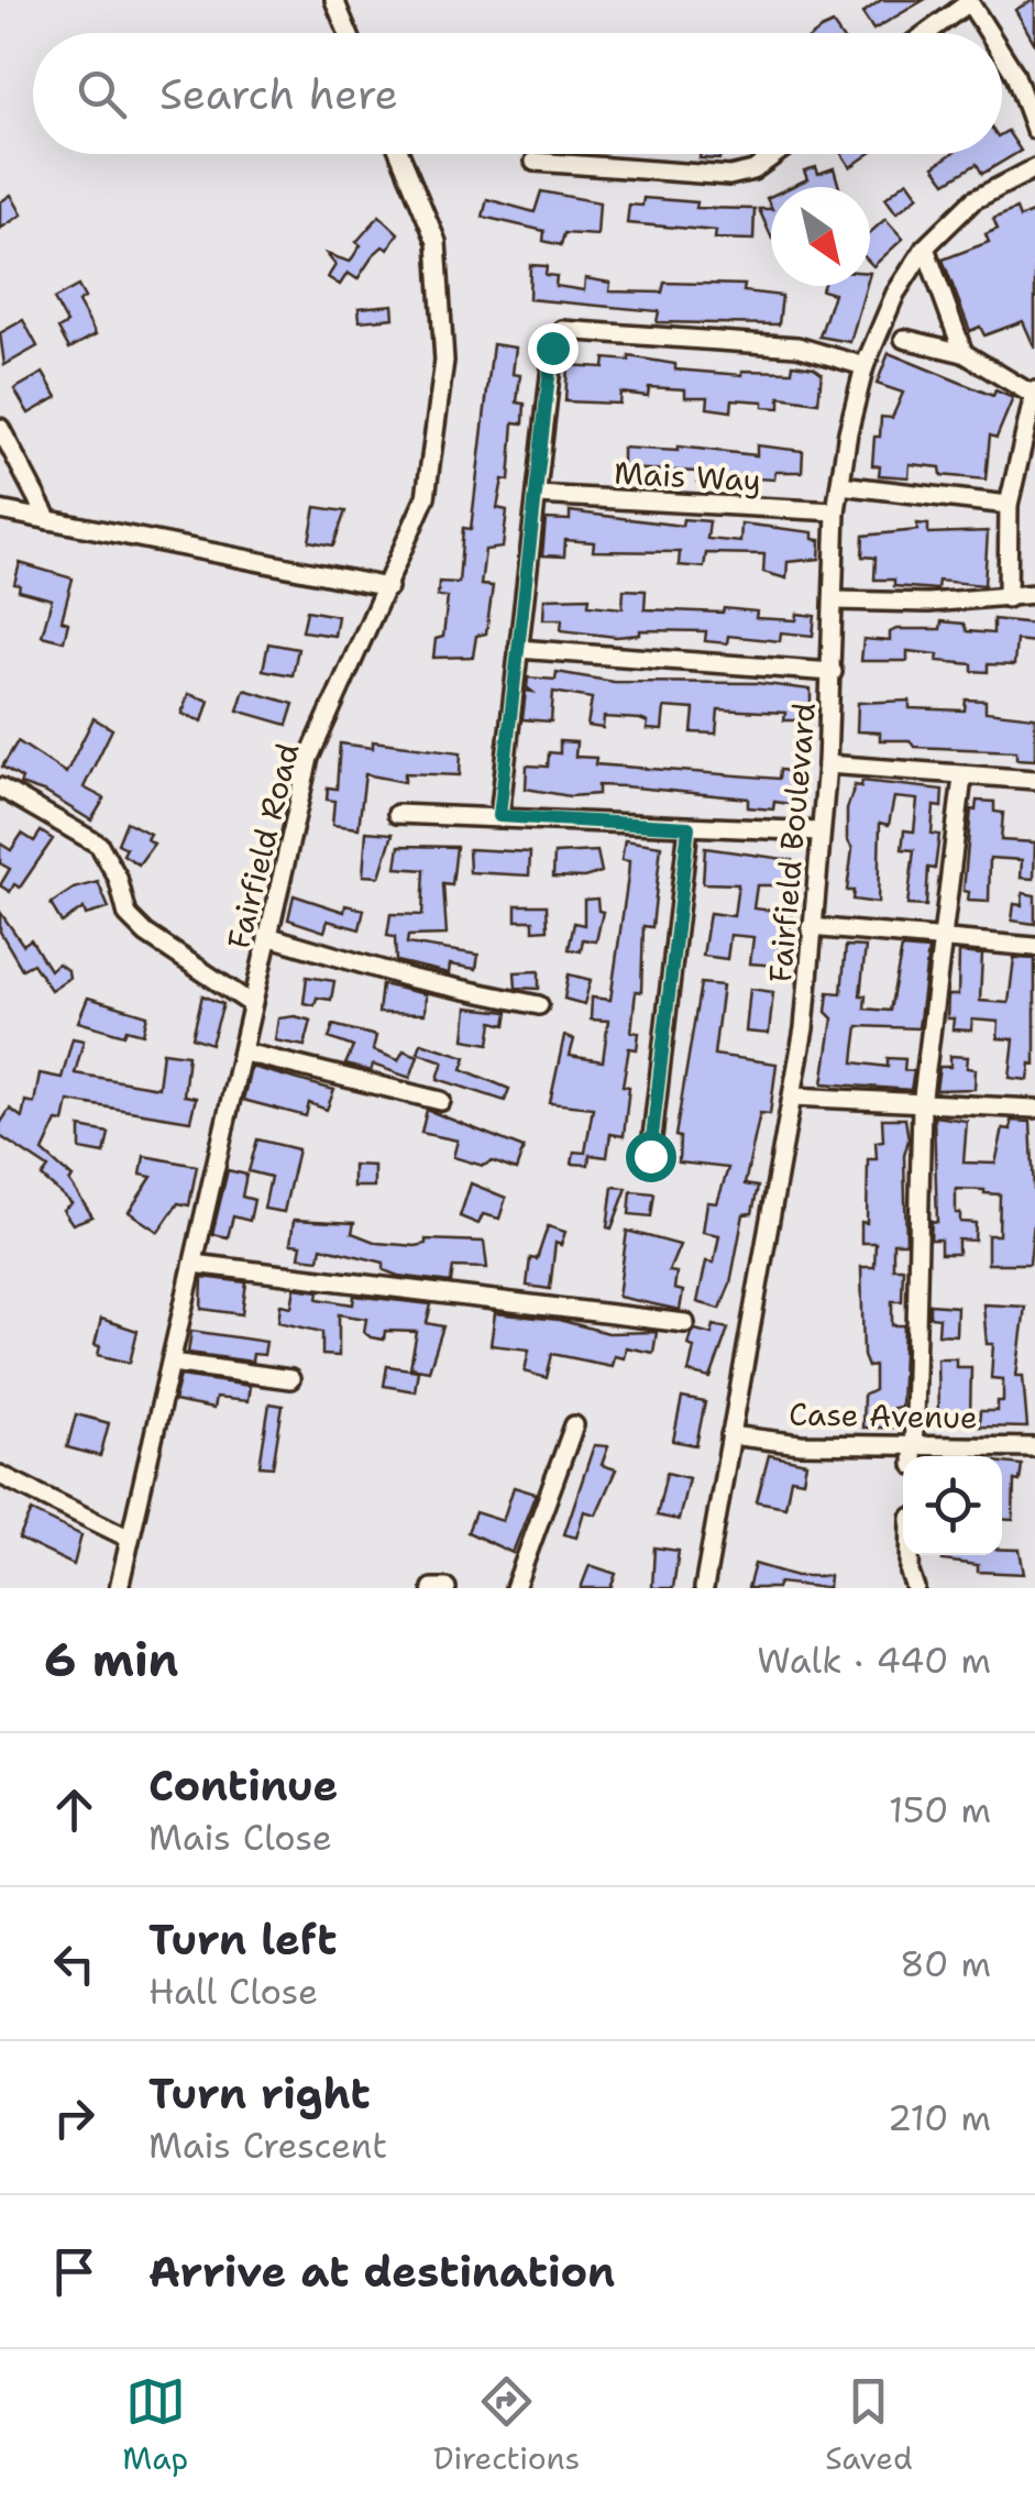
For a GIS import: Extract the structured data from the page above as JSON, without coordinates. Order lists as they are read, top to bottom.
{
  "streets": {
    "street": [
      "Mais Way",
      "Fairfield Boulevard",
      "Fairfield Road",
      "Case Avenue"
    ]
  },
  "crossings": [
    ["Mais Way", "Fairfield Boulevard"],
    ["Fairfield Boulevard", "Case Avenue"]
  ],
  "north": "bottom right",
  "page": {
    "search": "Search here",
    "heading": ["6 min", "Walk · 440 m"],
    "list": [
      ["Continue", "Mais Close", "150 m"],
      ["Turn left", "Hall Close", "80 m"],
      ["Turn right", "Mais Crescent", "210 m"],
      "Arrive at destination"
    ],
    "nav": ["Map", "Directions", "Saved"]
  }
}
